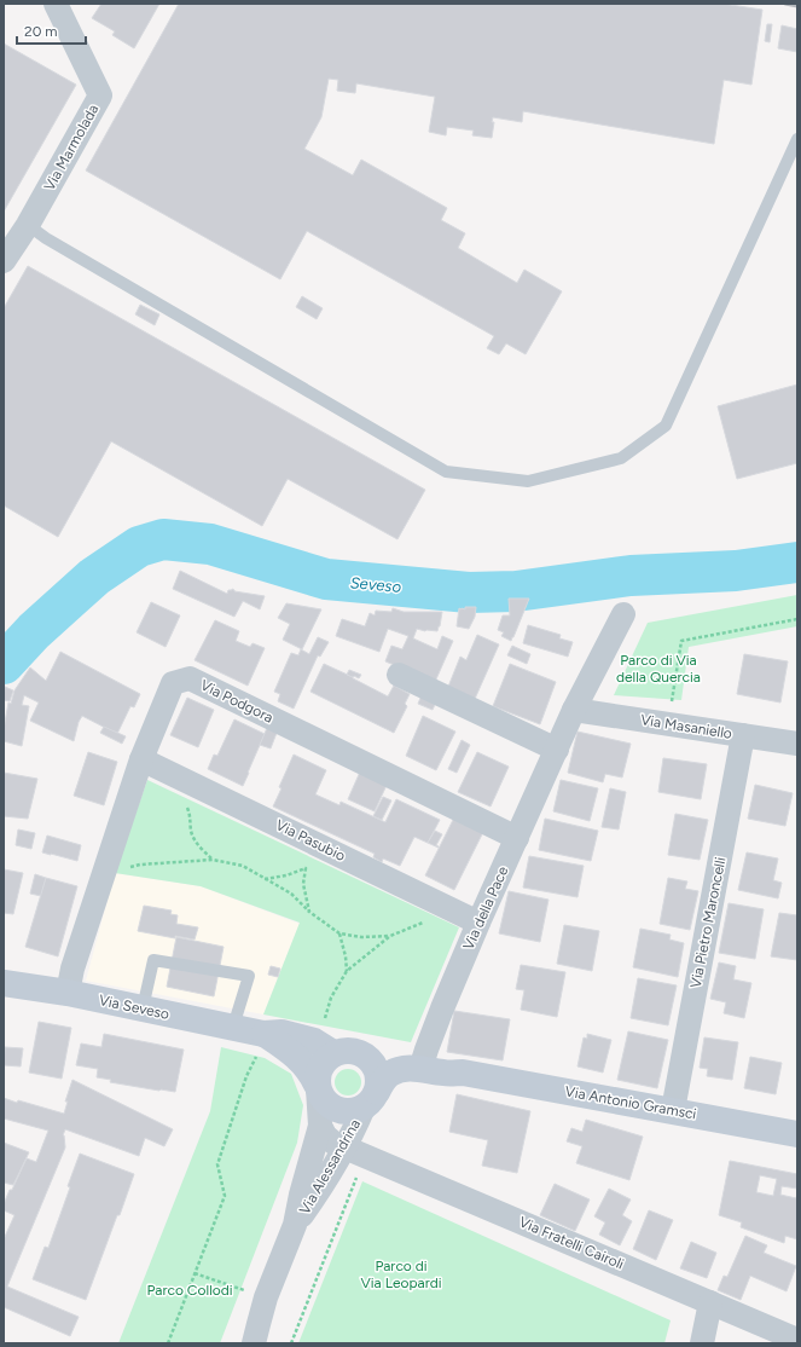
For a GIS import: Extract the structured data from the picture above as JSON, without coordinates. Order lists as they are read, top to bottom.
{
  "streets": {
    "street": [
      "Via Marmolada",
      "Via Podgora",
      "Via Masaniello",
      "Via Pasubio",
      "Via della Pace",
      "Via Pietro Maroncelli",
      "Via Seveso",
      "Via Antonio Gramsci",
      "Via Alessandrina",
      "Via Fratelli Cairoli"
    ]
  },
  "crossings": [
    ["Via Podgora", "Via Pasubio"],
    ["Via Podgora", "Via della Pace"],
    ["Via Podgora", "Via Seveso"],
    ["Via Masaniello", "Via della Pace"],
    ["Via Masaniello", "Via Pietro Maroncelli"],
    ["Via Pasubio", "Via della Pace"],
    ["Via della Pace", "Via Antonio Gramsci"],
    ["Via Pietro Maroncelli", "Via Antonio Gramsci"],
    ["Via Seveso", "Via Antonio Gramsci"],
    ["Via Seveso", "Via Alessandrina"],
    ["Via Antonio Gramsci", "Via Alessandrina"],
    ["Via Alessandrina", "Via Fratelli Cairoli"]
  ],
  "water": ["Seveso"],
  "parks": ["Parco di Via della Quercia", "Parco di Via Leopardi", "Parco Collodi"],
  "scale_bar": "20 m"
}
